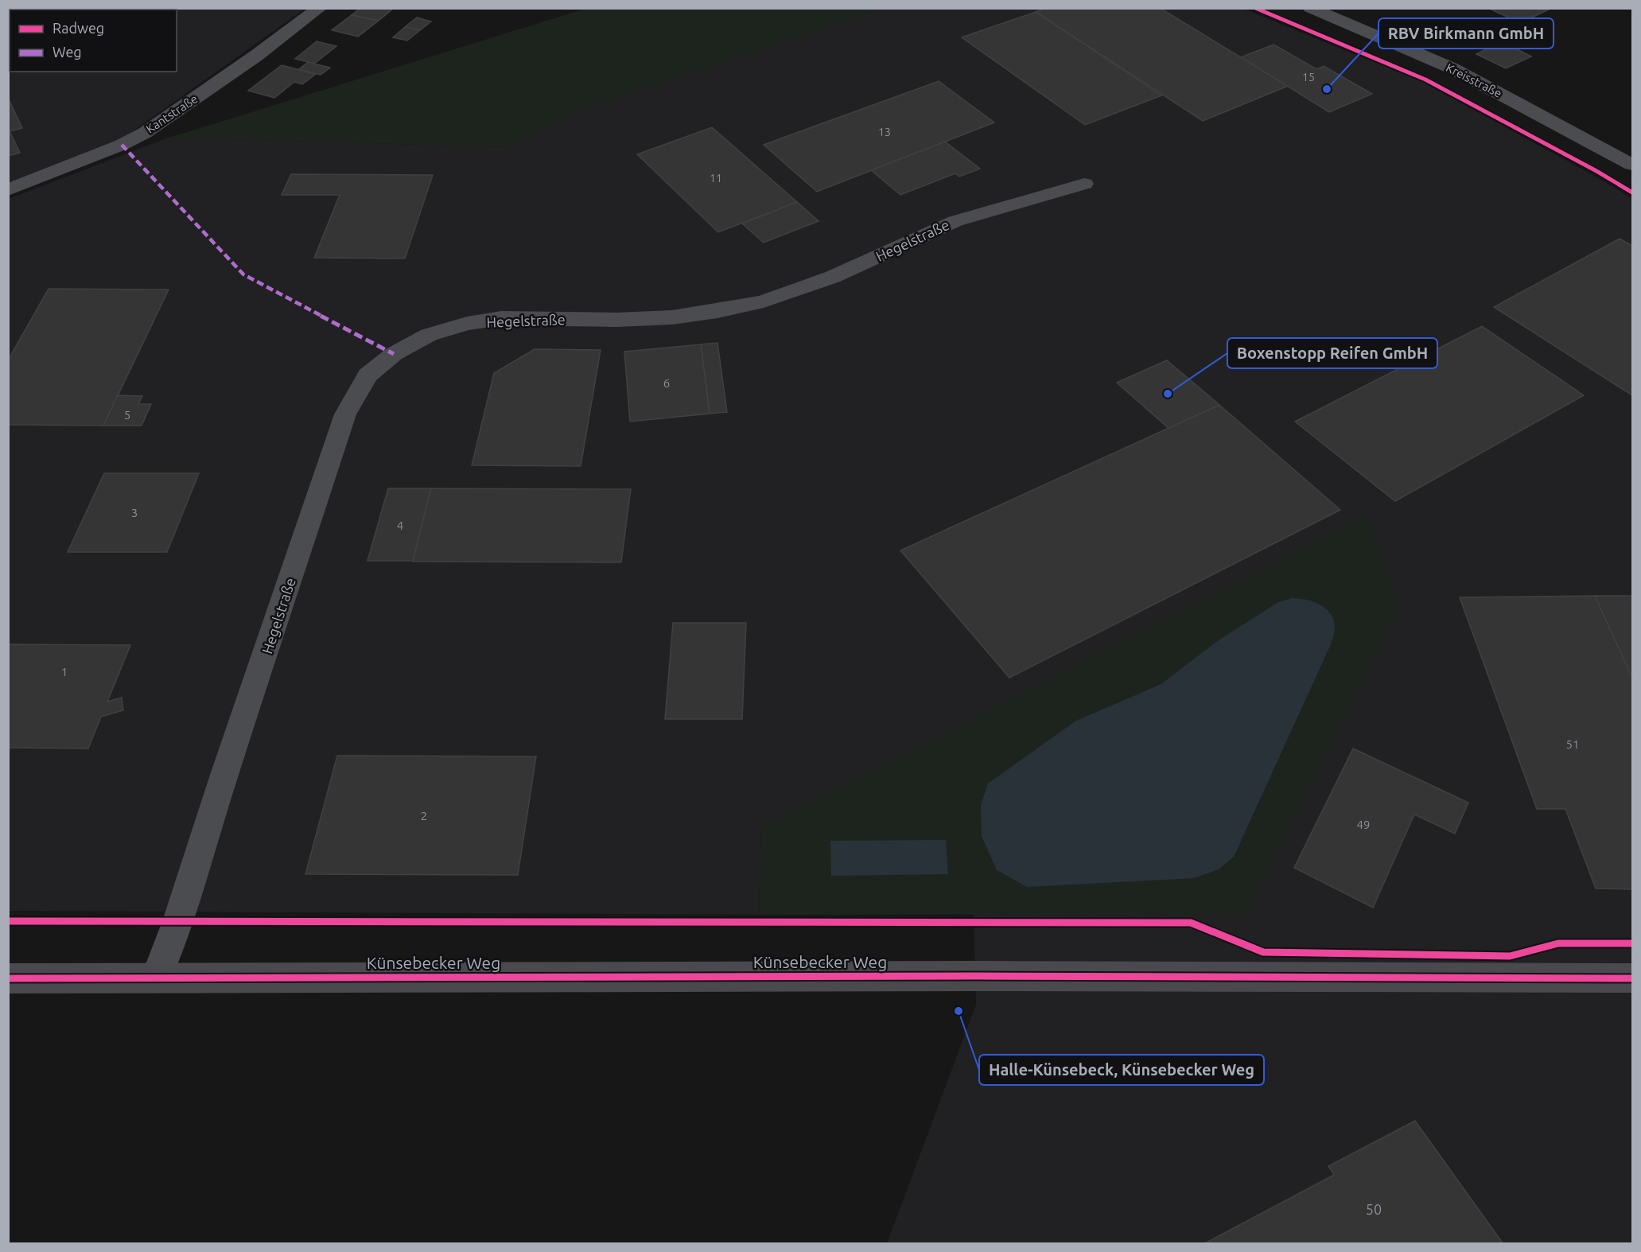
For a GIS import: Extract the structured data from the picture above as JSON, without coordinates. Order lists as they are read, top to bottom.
{
  "streets": {
    "street": [
      "Kreisstraße",
      "Kantstraße",
      "Hegelstraße",
      "Künsebecker Weg"
    ]
  },
  "crossings": [
    ["Hegelstraße", "Künsebecker Weg"]
  ],
  "places": ["RBV Birkmann GmbH", "Boxenstopp Reifen GmbH", "Halle-Künsebeck, Künsebecker Weg"],
  "house_numbers": [
    "15",
    "13",
    "11",
    "6",
    "5",
    "3",
    "4",
    "1",
    "51",
    "2",
    "49",
    "50"
  ],
  "legend": ["Radweg", "Weg"]
}
